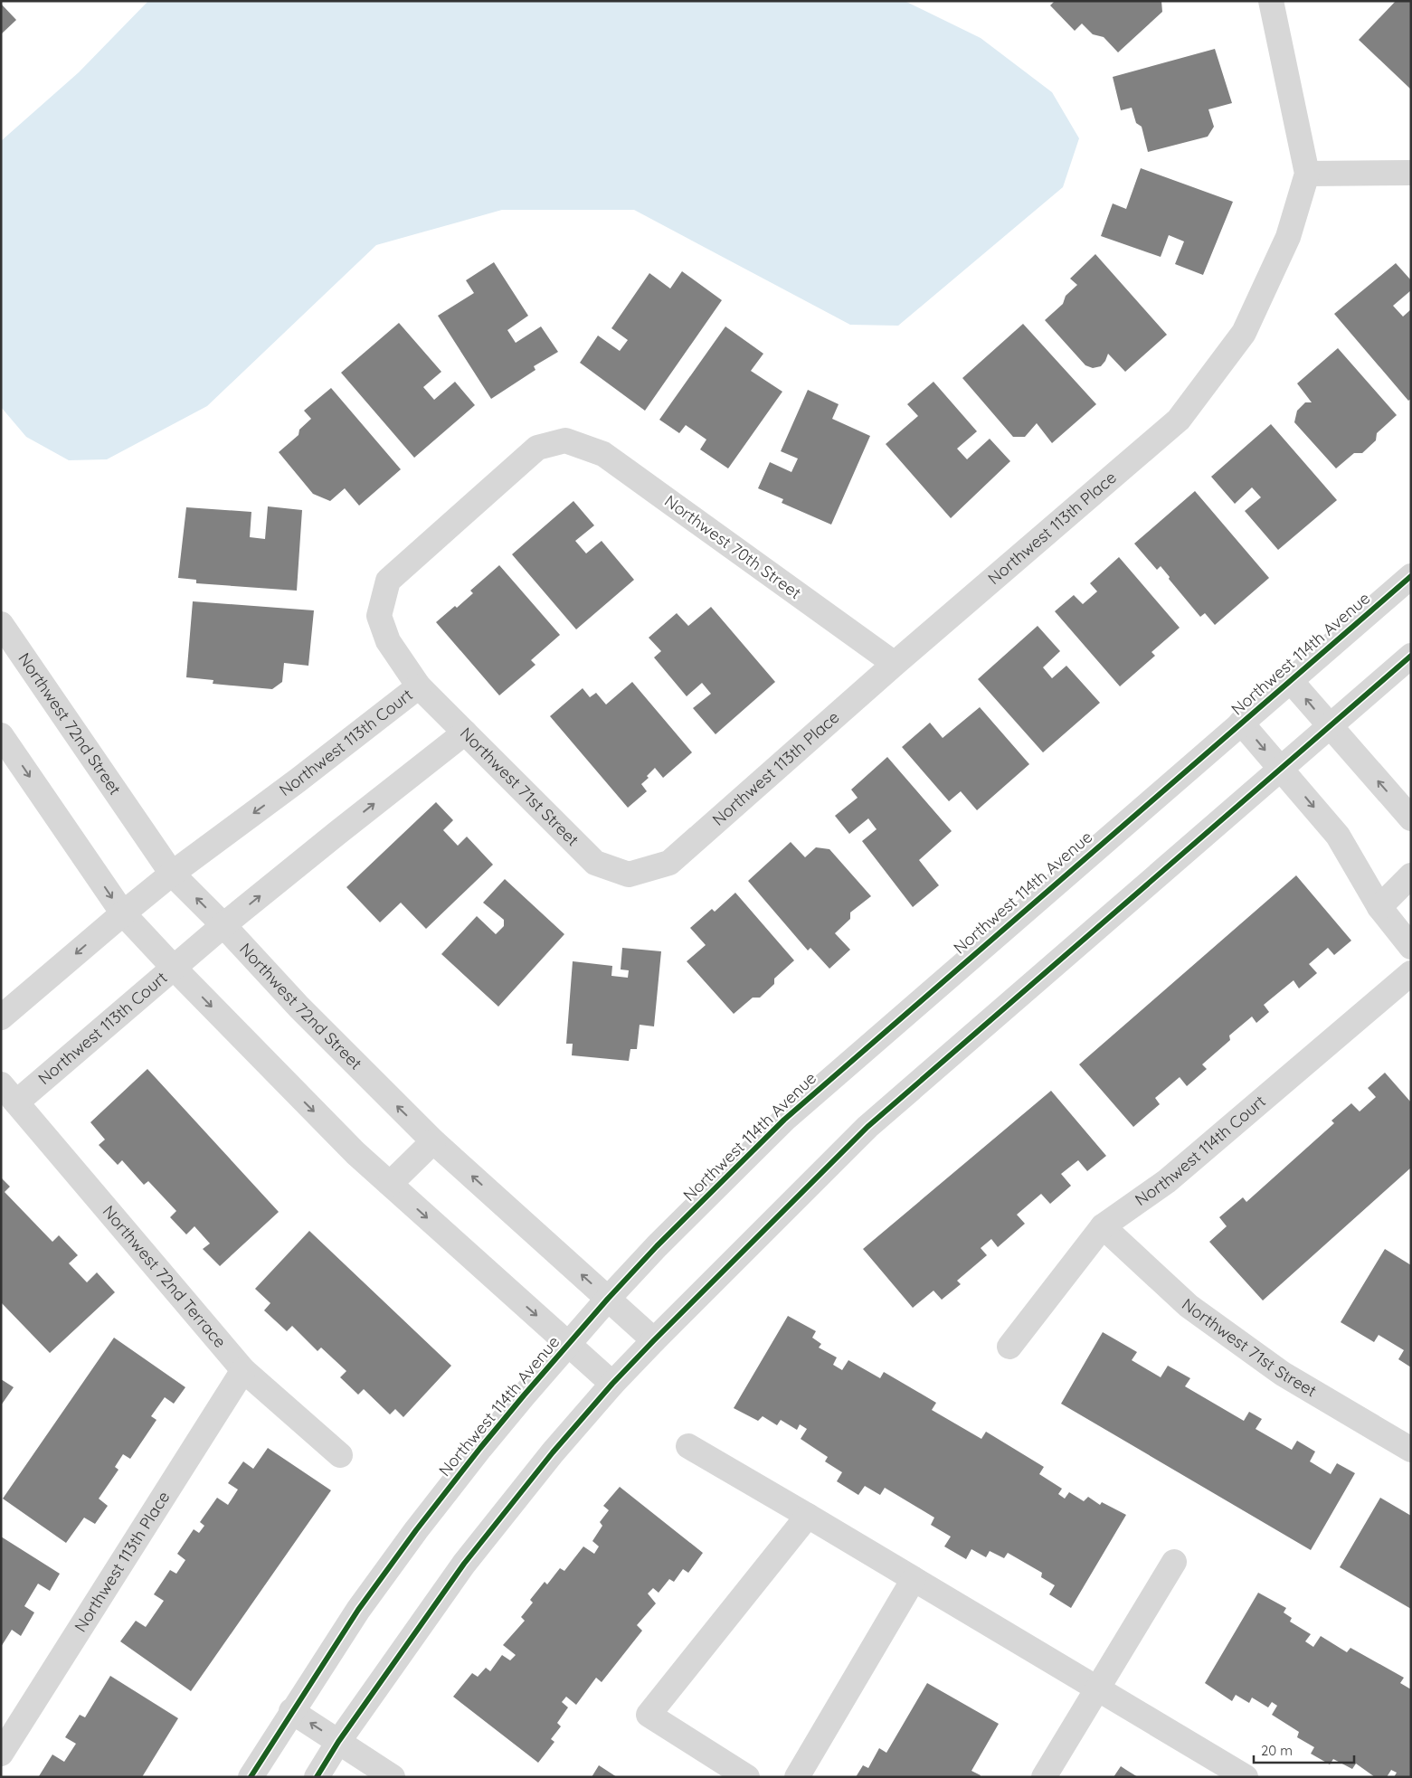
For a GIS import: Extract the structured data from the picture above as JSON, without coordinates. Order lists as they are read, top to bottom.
{
  "streets": {
    "street": [
      "Northwest 113th Place",
      "Northwest 70th Street",
      "Northwest 114th Avenue",
      "Northwest 72nd Street",
      "Northwest 113th Court",
      "Northwest 71st Street",
      "Northwest 114th Court",
      "Northwest 72nd Terrace"
    ]
  },
  "crossings": [
    ["Northwest 113th Place", "Northwest 70th Street"],
    ["Northwest 113th Place", "Northwest 71st Street"],
    ["Northwest 113th Place", "Northwest 72nd Terrace"],
    ["Northwest 70th Street", "Northwest 113th Court"],
    ["Northwest 114th Avenue", "Northwest 72nd Street"],
    ["Northwest 72nd Street", "Northwest 113th Court"],
    ["Northwest 113th Court", "Northwest 71st Street"],
    ["Northwest 113th Court", "Northwest 72nd Terrace"],
    ["Northwest 71st Street", "Northwest 114th Court"]
  ],
  "scale_bar": "20 m"
}
